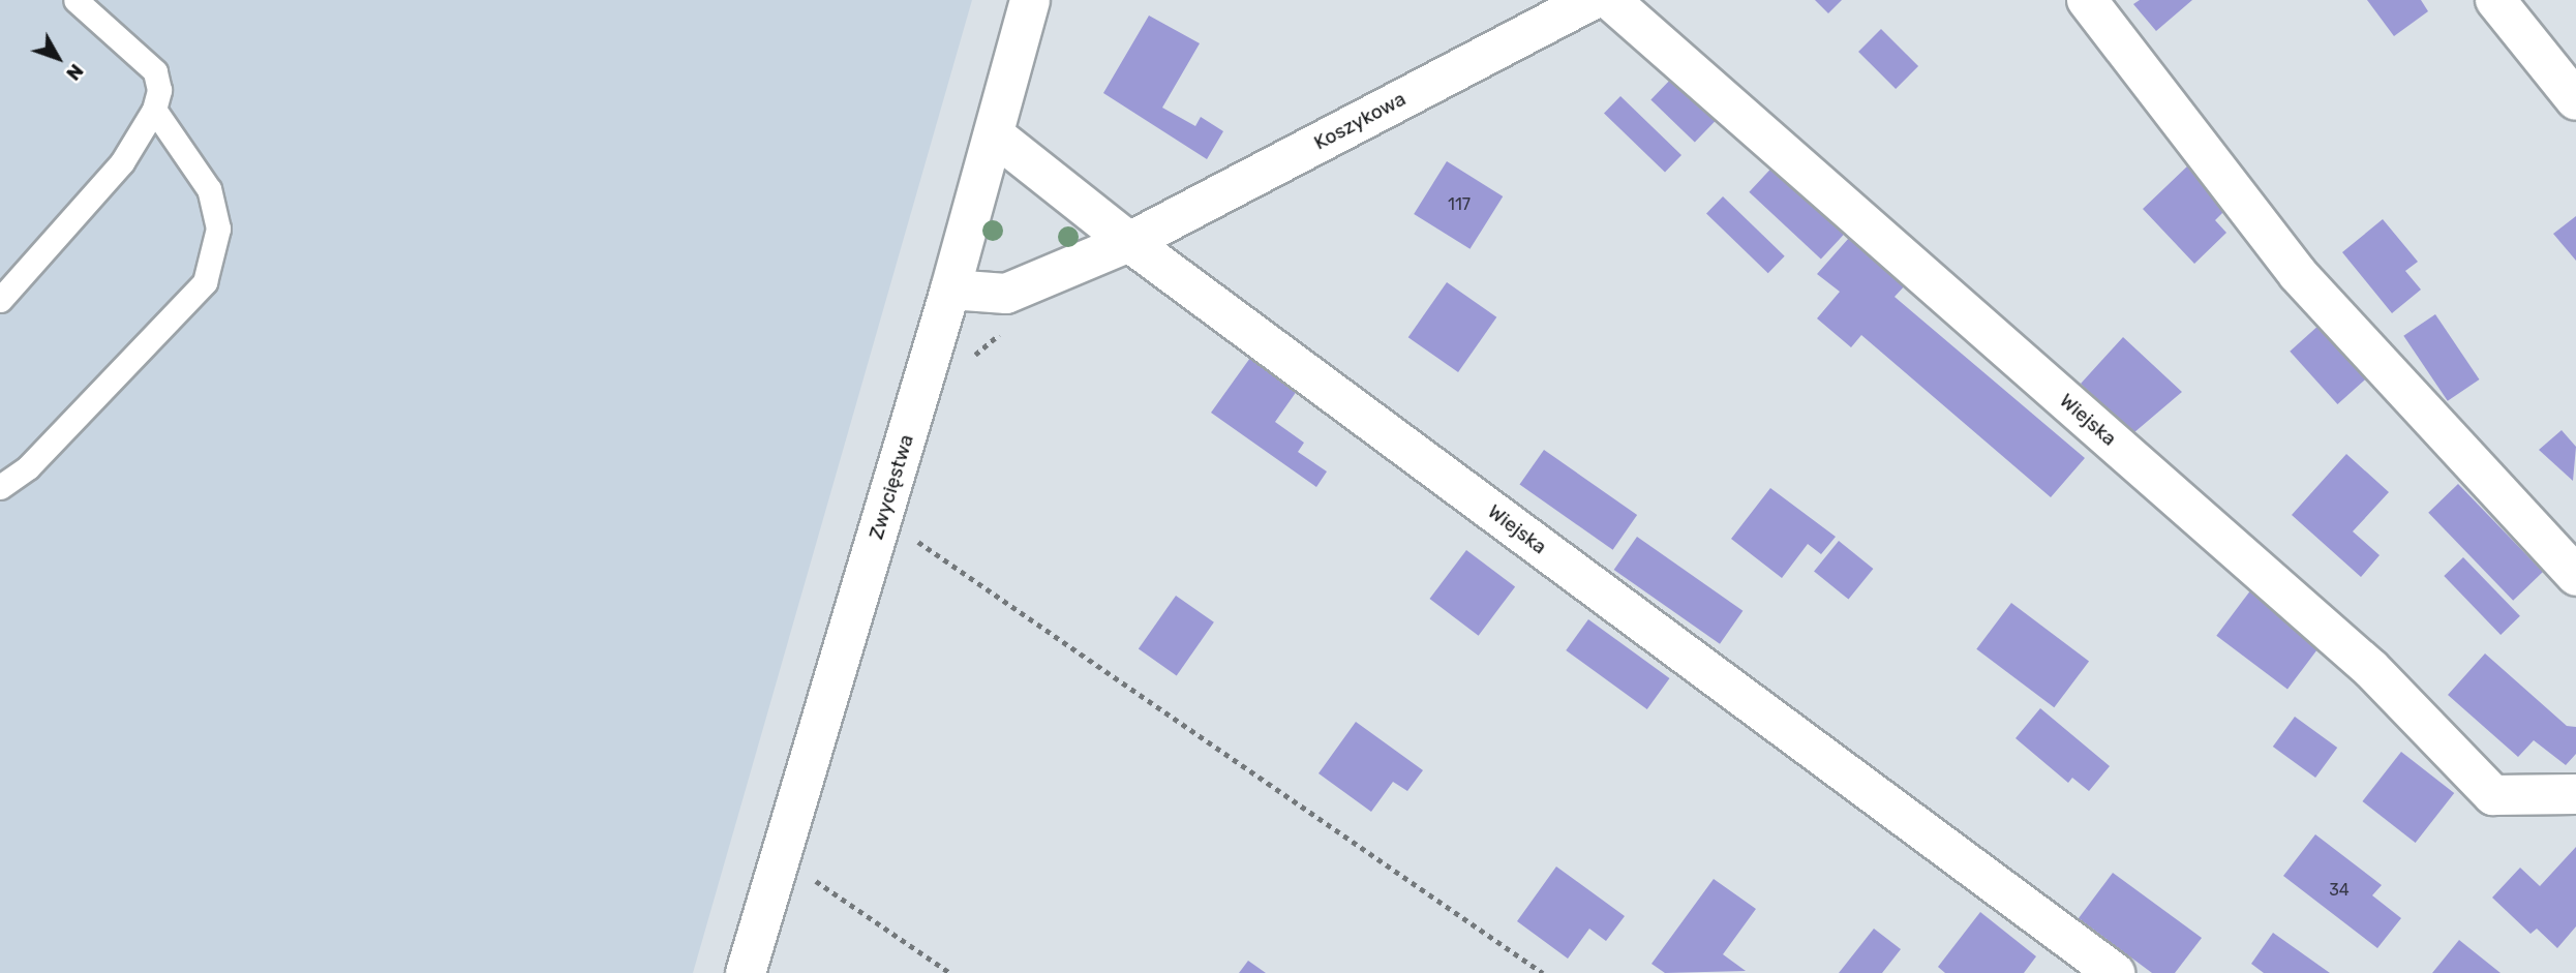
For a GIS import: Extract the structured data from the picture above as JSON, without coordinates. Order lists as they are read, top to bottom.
{
  "streets": {
    "street": ["Koszykowa", "Wiejska", "Zwycięstwa"]
  },
  "crossings": [
    ["Koszykowa", "Wiejska"],
    ["Koszykowa", "Zwycięstwa"]
  ],
  "house_numbers": ["117", "34"],
  "north": "bottom right"
}
